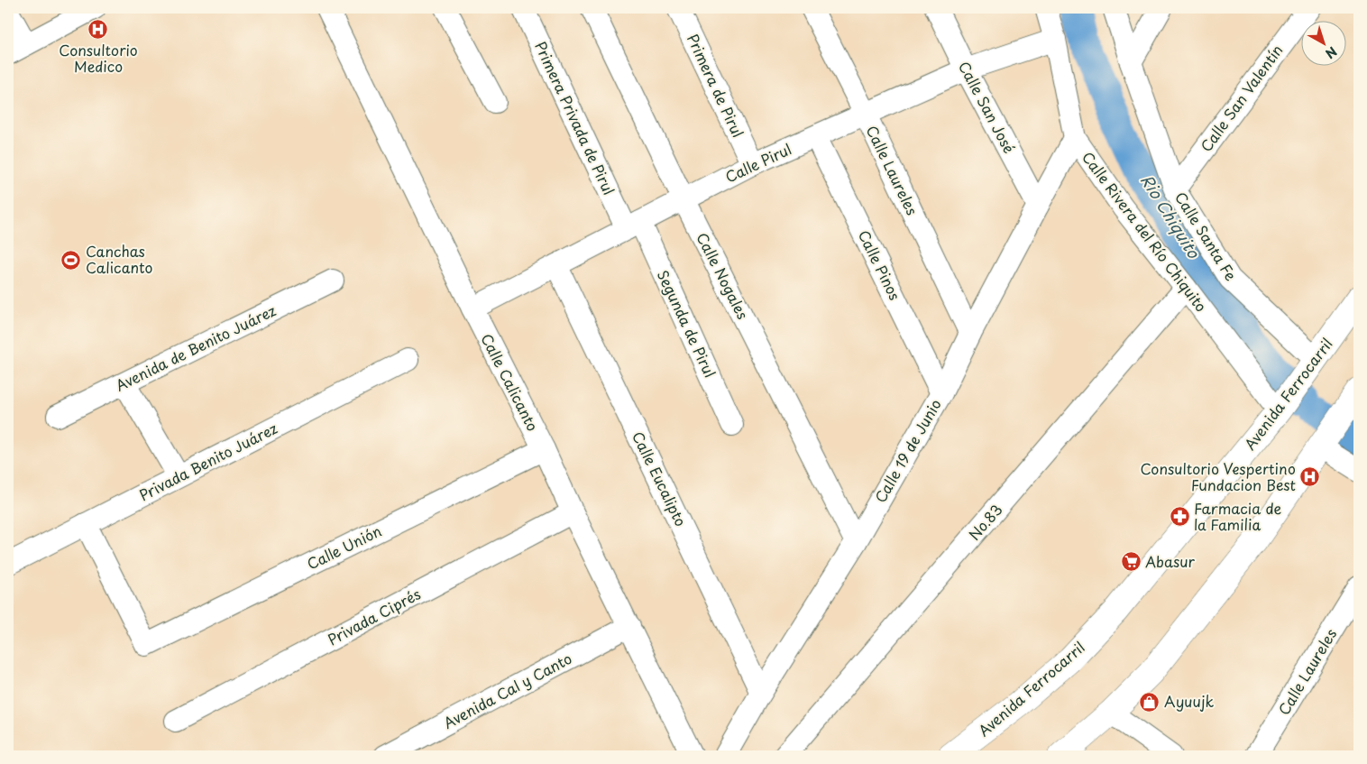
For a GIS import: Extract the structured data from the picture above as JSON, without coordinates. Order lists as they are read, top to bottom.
{
  "streets": {
    "main road": ["Avenida Ferrocarril"],
    "street": [
      "Primera de Pirul",
      "Calle San Valentín",
      "Calle San José",
      "Primera Privada de Pirul",
      "Calle Pirul",
      "Calle Laureles",
      "Calle Rivera del Río Chiquito",
      "Calle Santa Fe",
      "Calle Pinos",
      "Calle Nogales",
      "Segunda de Pirul",
      "Avenida de Benito Juárez",
      "Calle Calicanto",
      "Calle 19 de Junio",
      "Privada Benito Juárez",
      "Calle Eucalipto",
      "No.83",
      "Calle Unión",
      "Privada Ciprés",
      "Avenida Cal y Canto"
    ]
  },
  "crossings": [
    ["Primera de Pirul", "Calle Pirul"],
    ["Calle San Valentín", "Calle Santa Fe"],
    ["Calle San José", "Calle Pirul"],
    ["Calle San José", "Calle 19 de Junio"],
    ["Primera Privada de Pirul", "Calle Pirul"],
    ["Primera Privada de Pirul", "Segunda de Pirul"],
    ["Calle Pirul", "Calle Laureles"],
    ["Calle Pirul", "Calle Rivera del Río Chiquito"],
    ["Calle Pirul", "Calle Pinos"],
    ["Calle Pirul", "Calle Nogales"],
    ["Calle Pirul", "Segunda de Pirul"],
    ["Calle Pirul", "Calle Calicanto"],
    ["Calle Pirul", "Calle Eucalipto"],
    ["Calle Laureles", "Calle 19 de Junio"],
    ["Calle Rivera del Río Chiquito", "Avenida Ferrocarril"],
    ["Calle Rivera del Río Chiquito", "Calle 19 de Junio"],
    ["Calle Rivera del Río Chiquito", "No.83"],
    ["Calle Santa Fe", "Avenida Ferrocarril"],
    ["Calle Pinos", "Calle 19 de Junio"],
    ["Calle Nogales", "Calle 19 de Junio"],
    ["Calle Calicanto", "Calle Unión"],
    ["Calle Calicanto", "Privada Ciprés"],
    ["Calle Calicanto", "Avenida Cal y Canto"],
    ["Calle 19 de Junio", "Calle Eucalipto"],
    ["Privada Benito Juárez", "Calle Unión"]
  ],
  "water": ["Rio Chiquito"],
  "places": {
    "hospital": ["Consultorio Medico", "Consultorio Vespertino Fundacion Best"],
    "sports": ["Canchas Calicanto"],
    "pharmacy": ["Farmacia de la Familia"],
    "supermarket": ["Abasur"],
    "shop": ["Ayuujk"]
  },
  "north": "bottom right"
}
